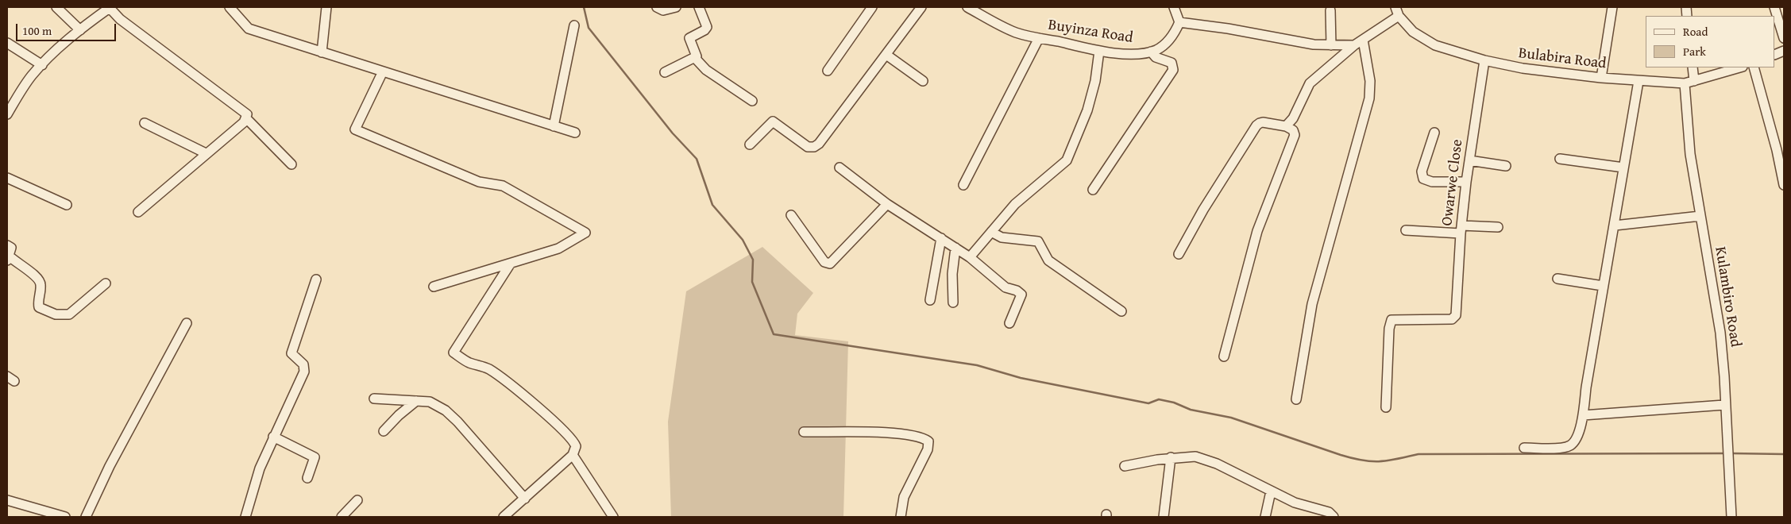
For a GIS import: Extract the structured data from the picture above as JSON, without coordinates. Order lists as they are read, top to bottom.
{
  "streets": {
    "street": [
      "Buyinza Road",
      "Bulabira Road",
      "Owarwe Close",
      "Kulambiro Road"
    ]
  },
  "crossings": [
    ["Bulabira Road", "Owarwe Close"],
    ["Bulabira Road", "Kulambiro Road"]
  ],
  "legend": ["Road", "Park"],
  "scale_bar": "100 m"
}
